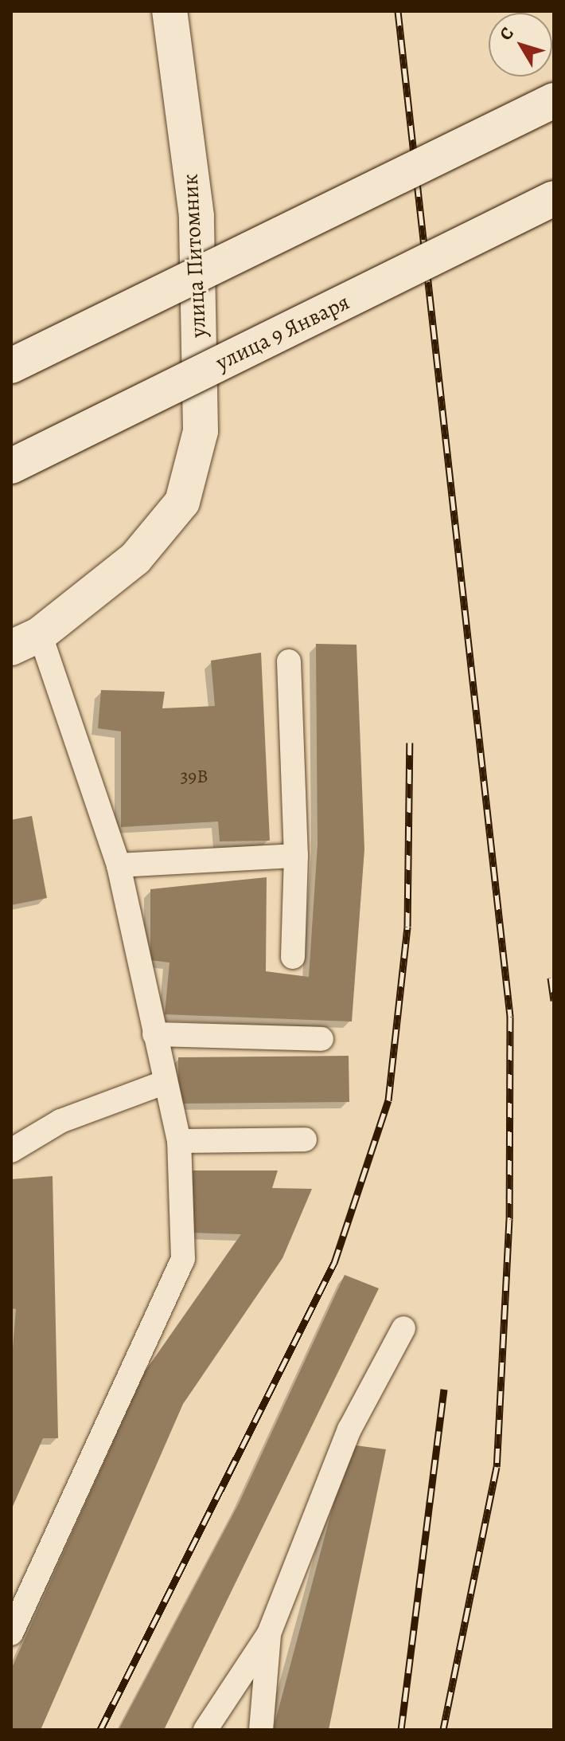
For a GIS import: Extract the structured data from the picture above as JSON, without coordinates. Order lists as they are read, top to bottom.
{
  "streets": {
    "main road": ["улица Питомник", "улица 9 Января"]
  },
  "house_numbers": ["39В"],
  "north": "top left"
}
